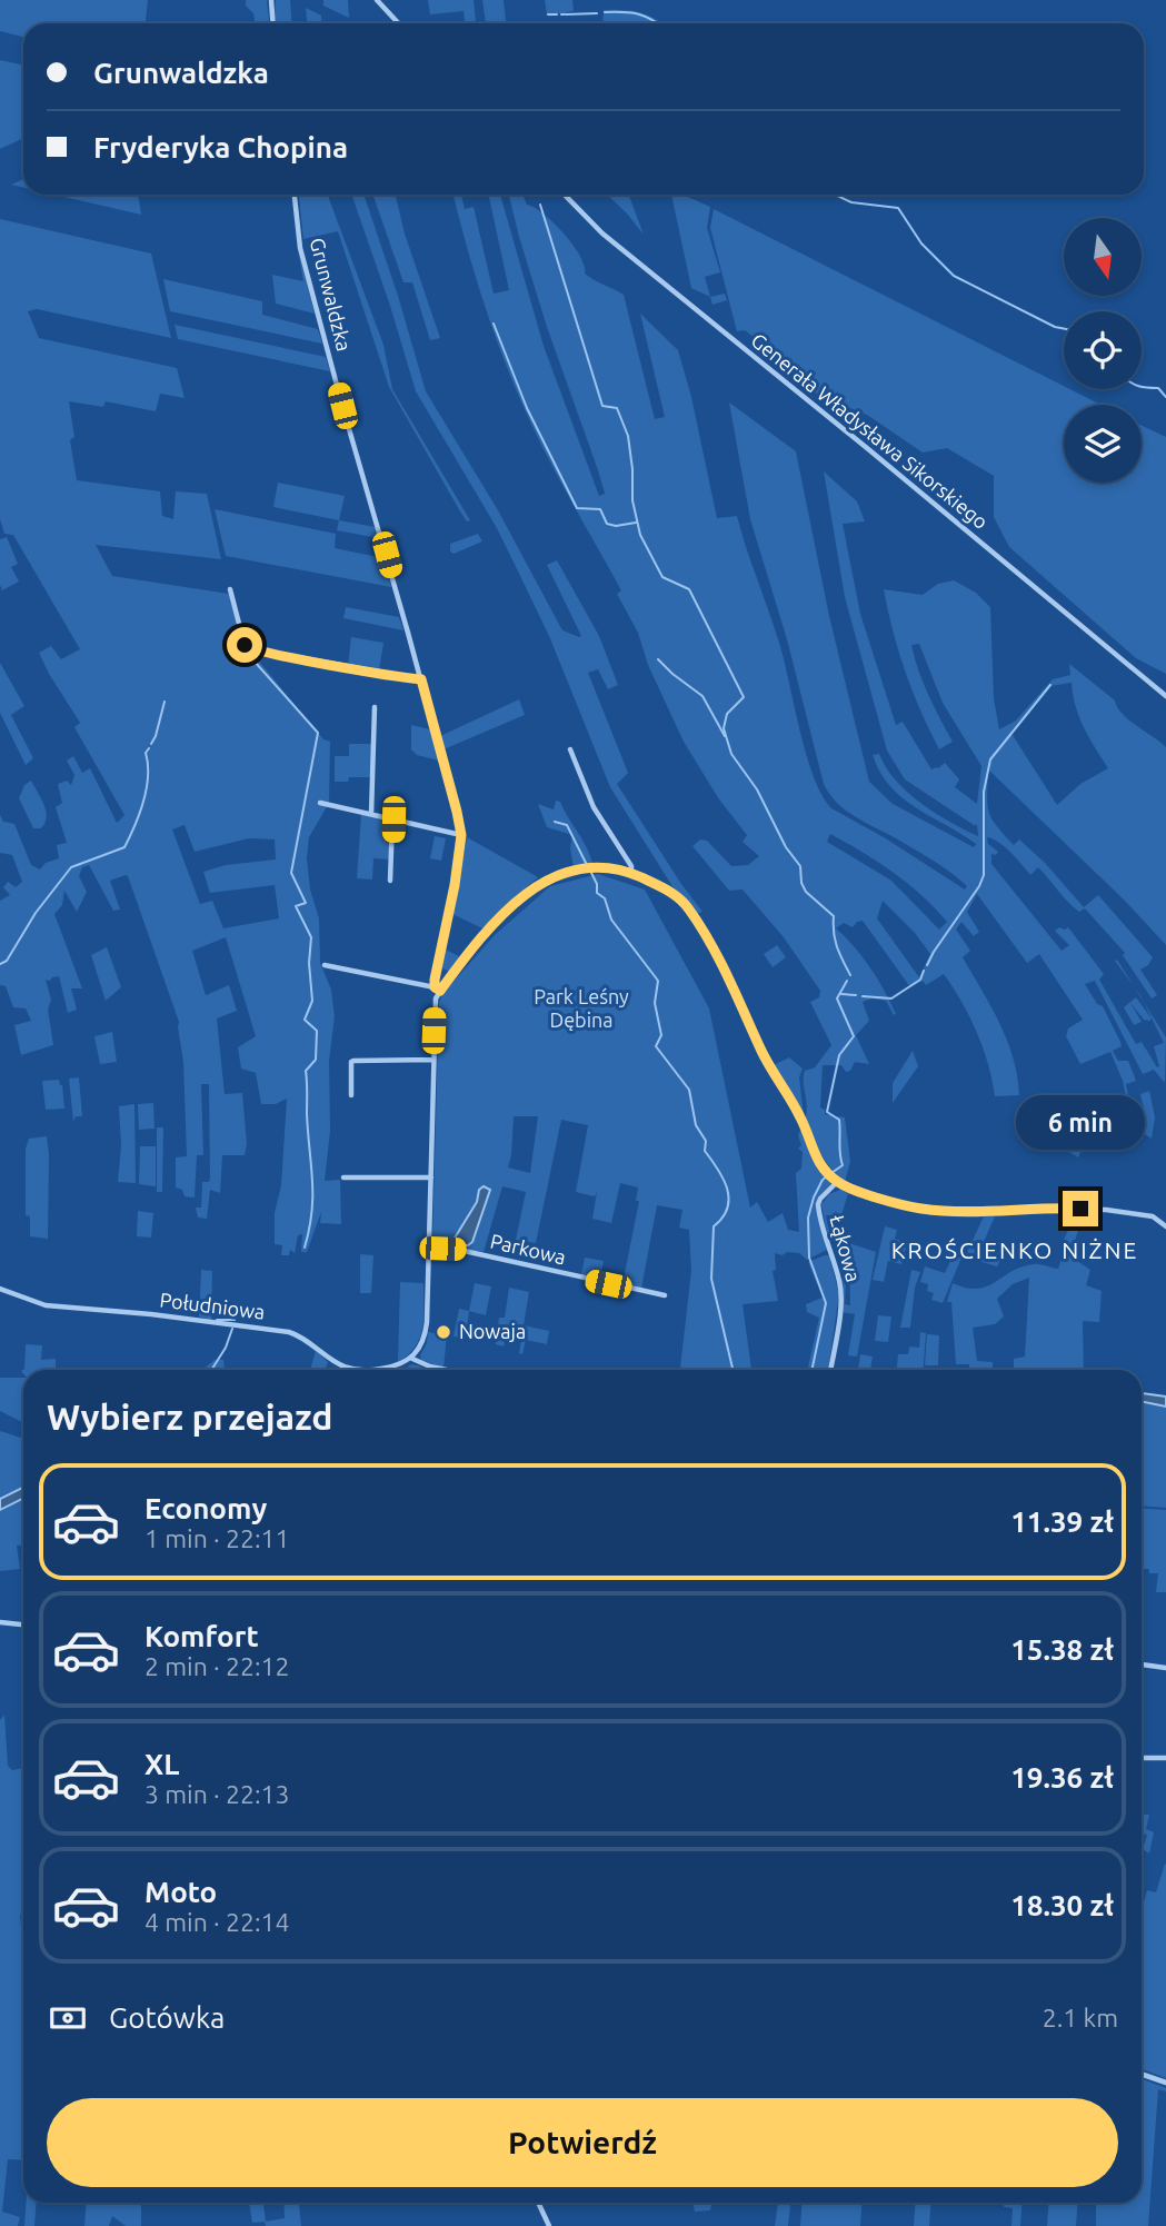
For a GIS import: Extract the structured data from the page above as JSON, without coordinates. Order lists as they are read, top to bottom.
{
  "streets": {
    "street": [
      "Grunwaldzka",
      "Generała Władysława Sikorskiego",
      "Łąkowa",
      "Parkowa",
      "Południowa"
    ]
  },
  "crossings": [
    ["Grunwaldzka", "Parkowa"],
    ["Grunwaldzka", "Południowa"]
  ],
  "districts": ["KROŚCIENKO NIŻNE"],
  "parks": ["Park Leśny Dębina"],
  "places": ["Nowaja"],
  "north": "bottom",
  "page": {
    "banner": ["Grunwaldzka", "Fryderyka Chopina"],
    "bubble": "6 min",
    "heading": "Wybierz przejazd",
    "list": [
      {
        "name": "Economy",
        "note": "1 min · 22:11",
        "value": "11.39 zł"
      },
      {
        "name": "Komfort",
        "note": "2 min · 22:12",
        "value": "15.38 zł"
      },
      {
        "name": "XL",
        "note": "3 min · 22:13",
        "value": "19.36 zł"
      },
      {
        "name": "Moto",
        "note": "4 min · 22:14",
        "value": "18.30 zł"
      }
    ],
    "pay": ["Gotówka", "2.1 km"],
    "buttons": "Potwierdź"
  }
}
